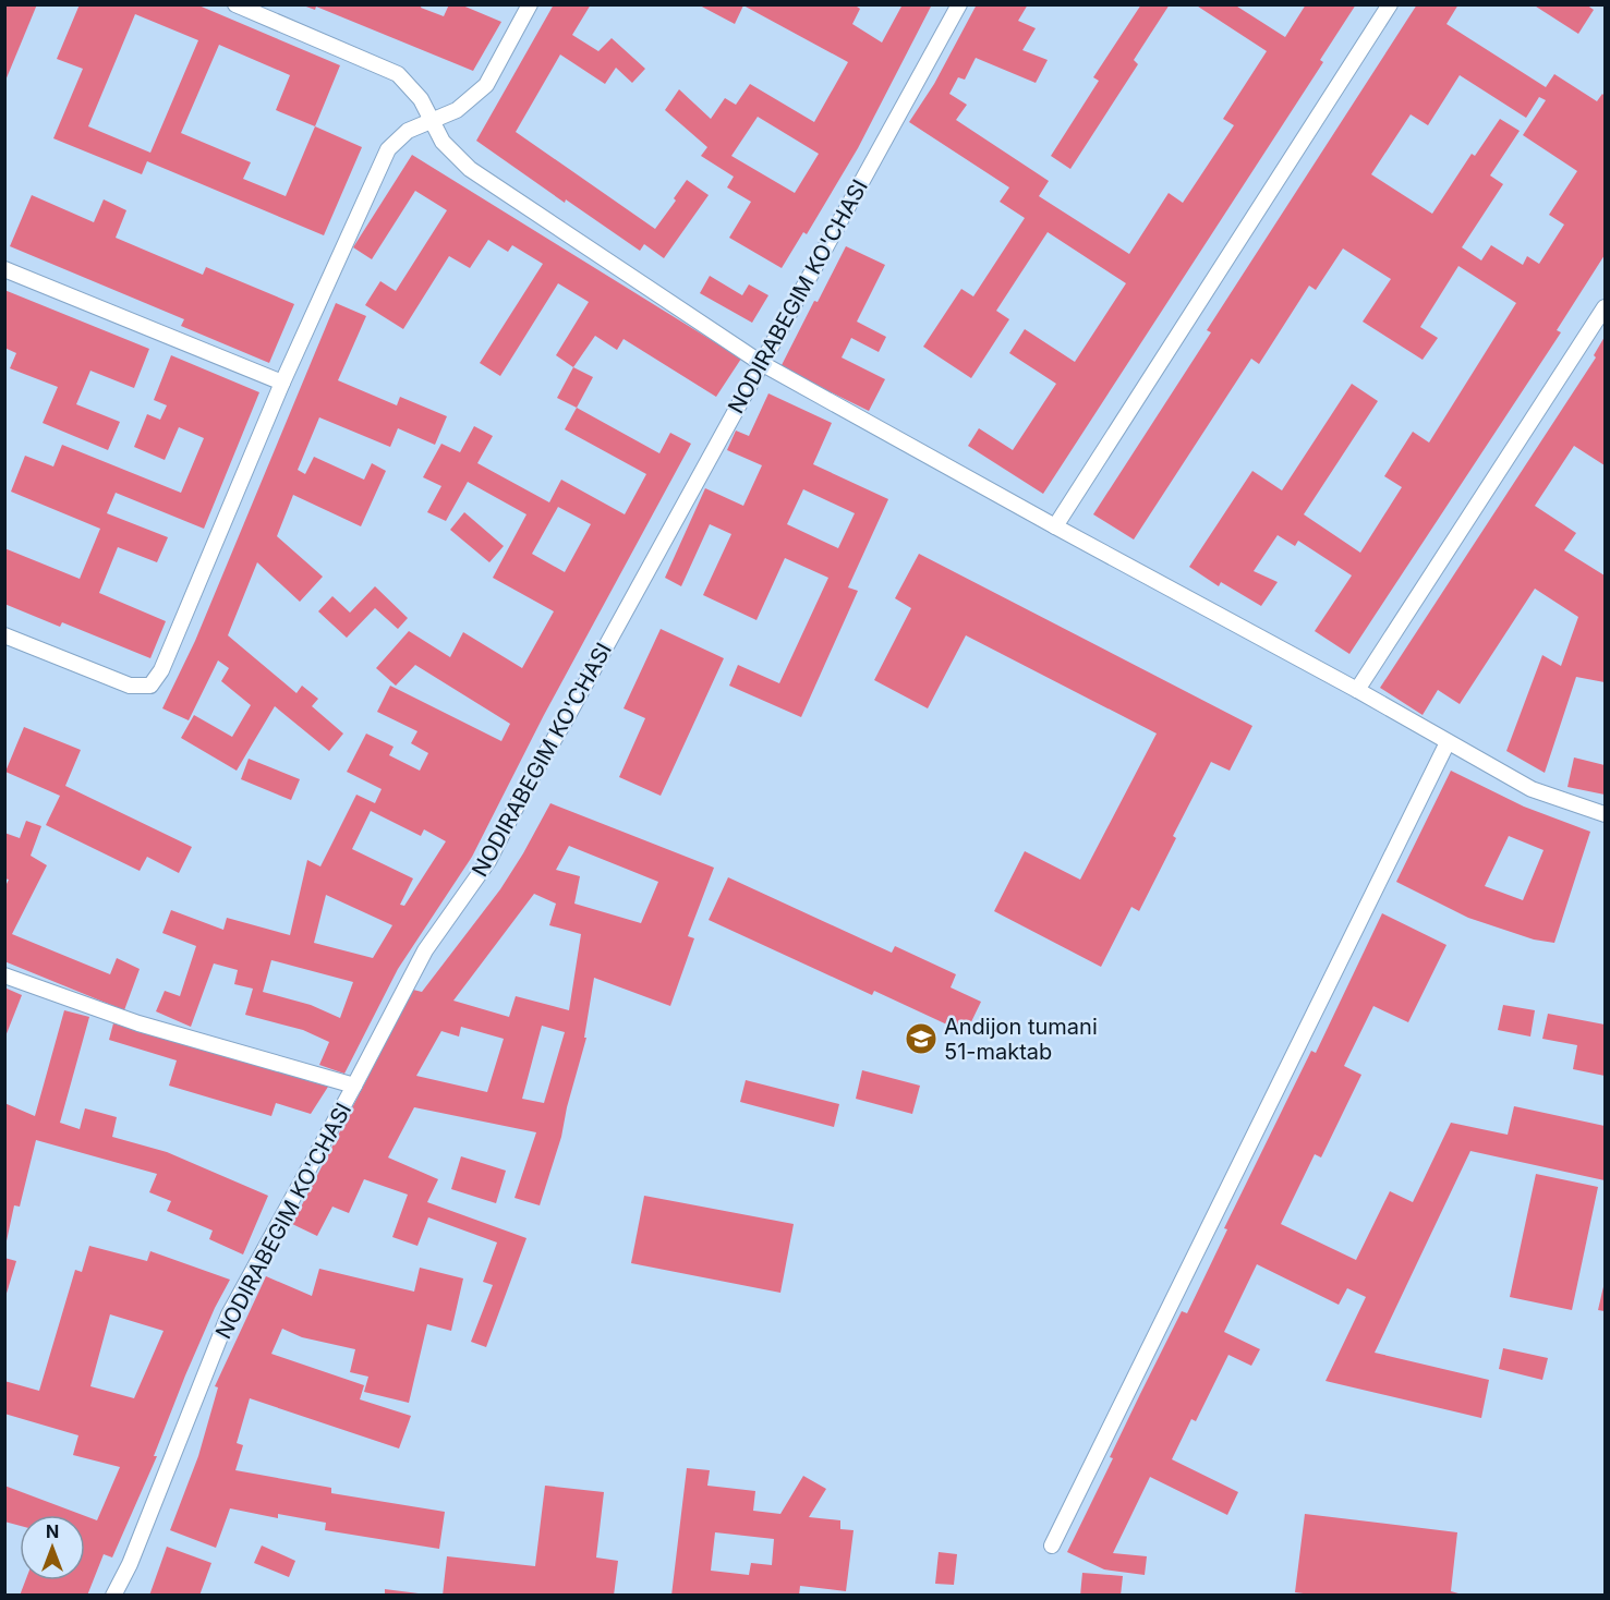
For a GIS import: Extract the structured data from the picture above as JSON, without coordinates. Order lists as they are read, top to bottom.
{
  "streets": {
    "lane": ["NODIRABEGIM KO'CHASI"]
  },
  "places": {
    "school or university": ["Andijon tumani 51-maktab"]
  },
  "north": "top"
}
